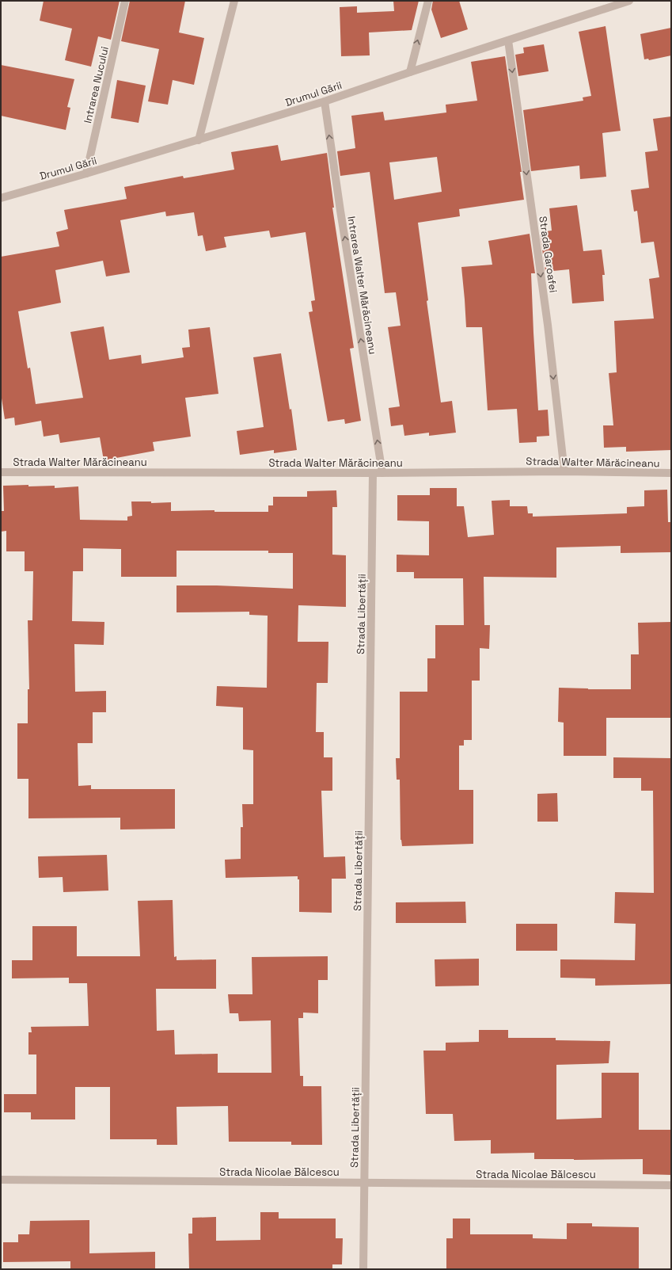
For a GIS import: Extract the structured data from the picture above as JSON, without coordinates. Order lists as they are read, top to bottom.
{
  "streets": {
    "street": [
      "Intrarea Nucului",
      "Drumul Gării",
      "Strada Garoafei",
      "Intrarea Walter Mărăcineanu",
      "Strada Walter Mărăcineanu",
      "Strada Libertății",
      "Strada Nicolae Bălcescu"
    ]
  },
  "crossings": [
    ["Intrarea Nucului", "Drumul Gării"],
    ["Drumul Gării", "Strada Garoafei"],
    ["Drumul Gării", "Intrarea Walter Mărăcineanu"],
    ["Strada Garoafei", "Strada Walter Mărăcineanu"],
    ["Intrarea Walter Mărăcineanu", "Strada Walter Mărăcineanu"],
    ["Strada Walter Mărăcineanu", "Strada Libertății"],
    ["Strada Libertății", "Strada Nicolae Bălcescu"]
  ],
  "one_way": ["Strada Garoafei", "Intrarea Walter Mărăcineanu"]
}
